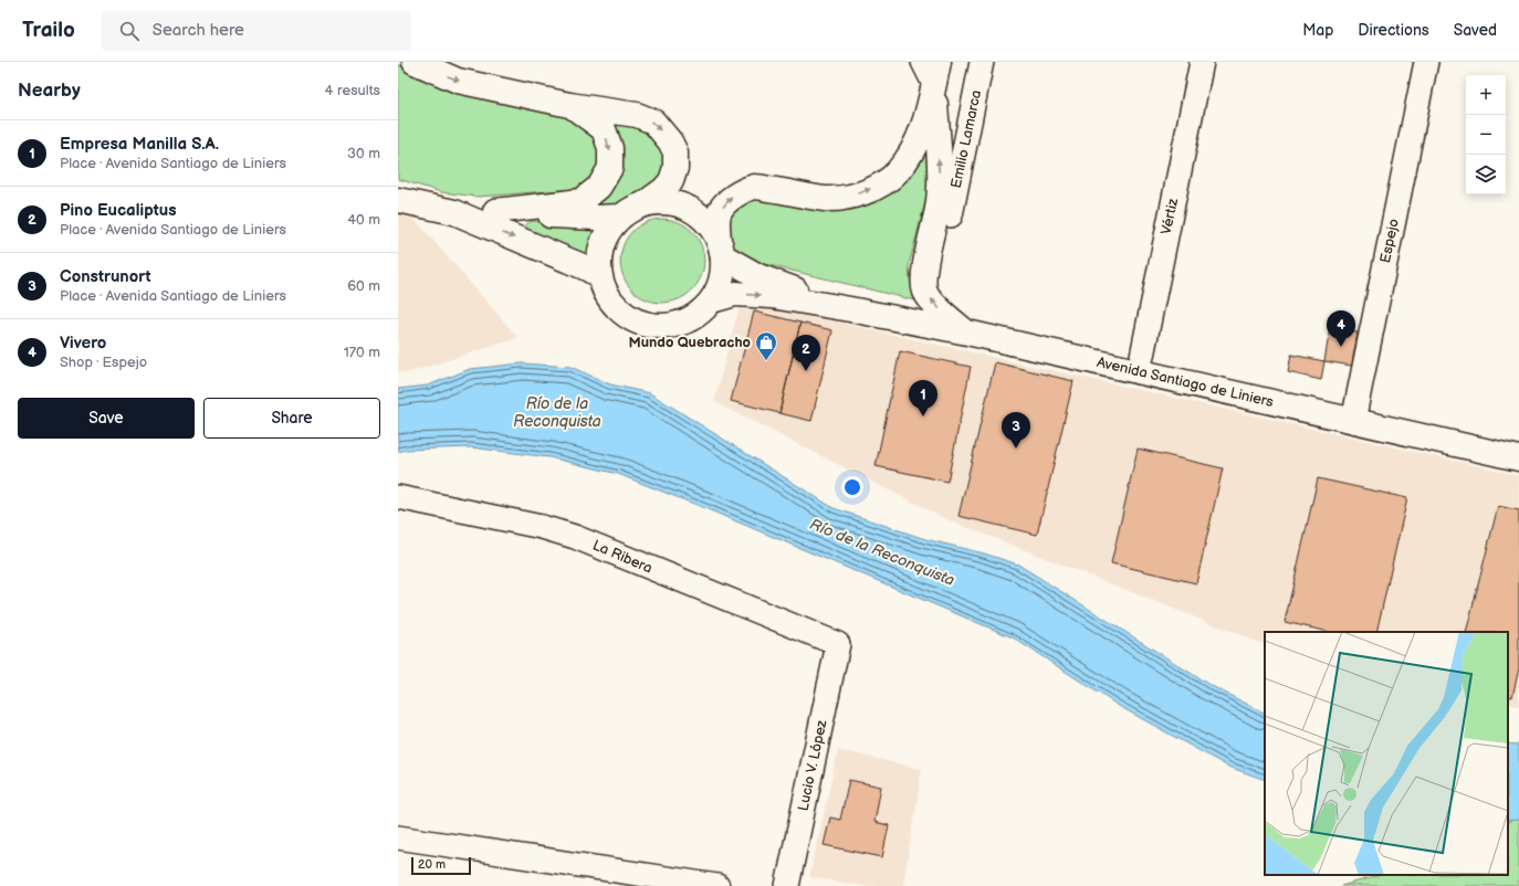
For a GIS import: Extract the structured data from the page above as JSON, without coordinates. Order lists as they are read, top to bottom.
{
  "streets": {
    "main road": ["Avenida Santiago de Liniers"],
    "street": [
      "Emilio Lamarca",
      "Vértiz",
      "Espejo",
      "La Ribera",
      "Lucio V. López"
    ]
  },
  "crossings": [
    ["Vértiz", "Avenida Santiago de Liniers"],
    ["Espejo", "Avenida Santiago de Liniers"],
    ["La Ribera", "Lucio V. López"]
  ],
  "water": ["Río de la Reconquista"],
  "places": {
    "shop": ["Mundo Quebracho"]
  },
  "scale_bar": "20 m",
  "page": {
    "header": "Trailo",
    "search": "Search here",
    "nav": ["Map", "Directions", "Saved"],
    "heading": ["Nearby", "4 results"],
    "map_buttons": ["+", "−"],
    "list": [
      {
        "mark": "1",
        "name": "Empresa Manilla S.A.",
        "note": "Place · Avenida Santiago de Liniers",
        "value": "30 m"
      },
      {
        "mark": "2",
        "name": "Pino Eucaliptus",
        "note": "Place · Avenida Santiago de Liniers",
        "value": "40 m"
      },
      {
        "mark": "3",
        "name": "Construnort",
        "note": "Place · Avenida Santiago de Liniers",
        "value": "60 m"
      },
      {
        "mark": "4",
        "name": "Vivero",
        "note": "Shop · Espejo",
        "value": "170 m"
      }
    ],
    "pins": [
      "4",
      "2",
      "1",
      "3"
    ],
    "buttons": ["Save", "Share"],
    "scale": "20 m"
  }
}
